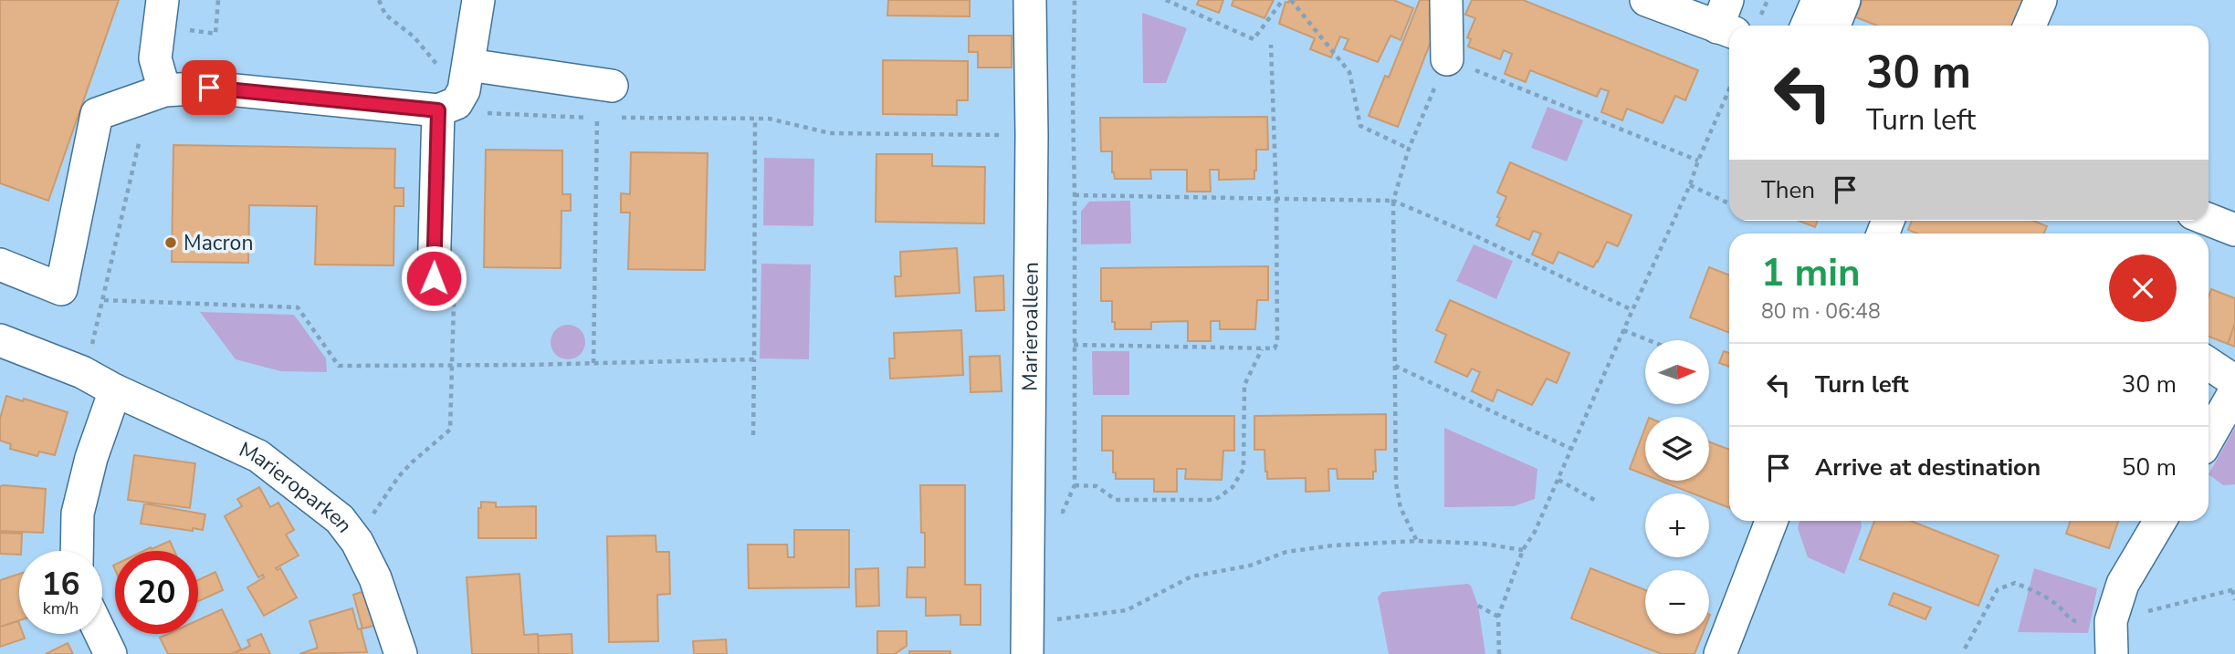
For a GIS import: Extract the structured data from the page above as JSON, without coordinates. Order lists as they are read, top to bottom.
{
  "streets": {
    "street": ["Marieroalleen", "Marieroparken"]
  },
  "places": ["Macron"],
  "north": "right",
  "page": {
    "turn": ["30 m", "Turn left"],
    "then": "Then",
    "heading": ["1 min", "80 m · 06:48"],
    "map_buttons": ["+", "−"],
    "list": [
      {
        "name": "Turn left",
        "value": "30 m"
      },
      {
        "name": "Arrive at destination",
        "value": "50 m"
      }
    ],
    "speed": "16 km/h",
    "limit": "20"
  }
}
